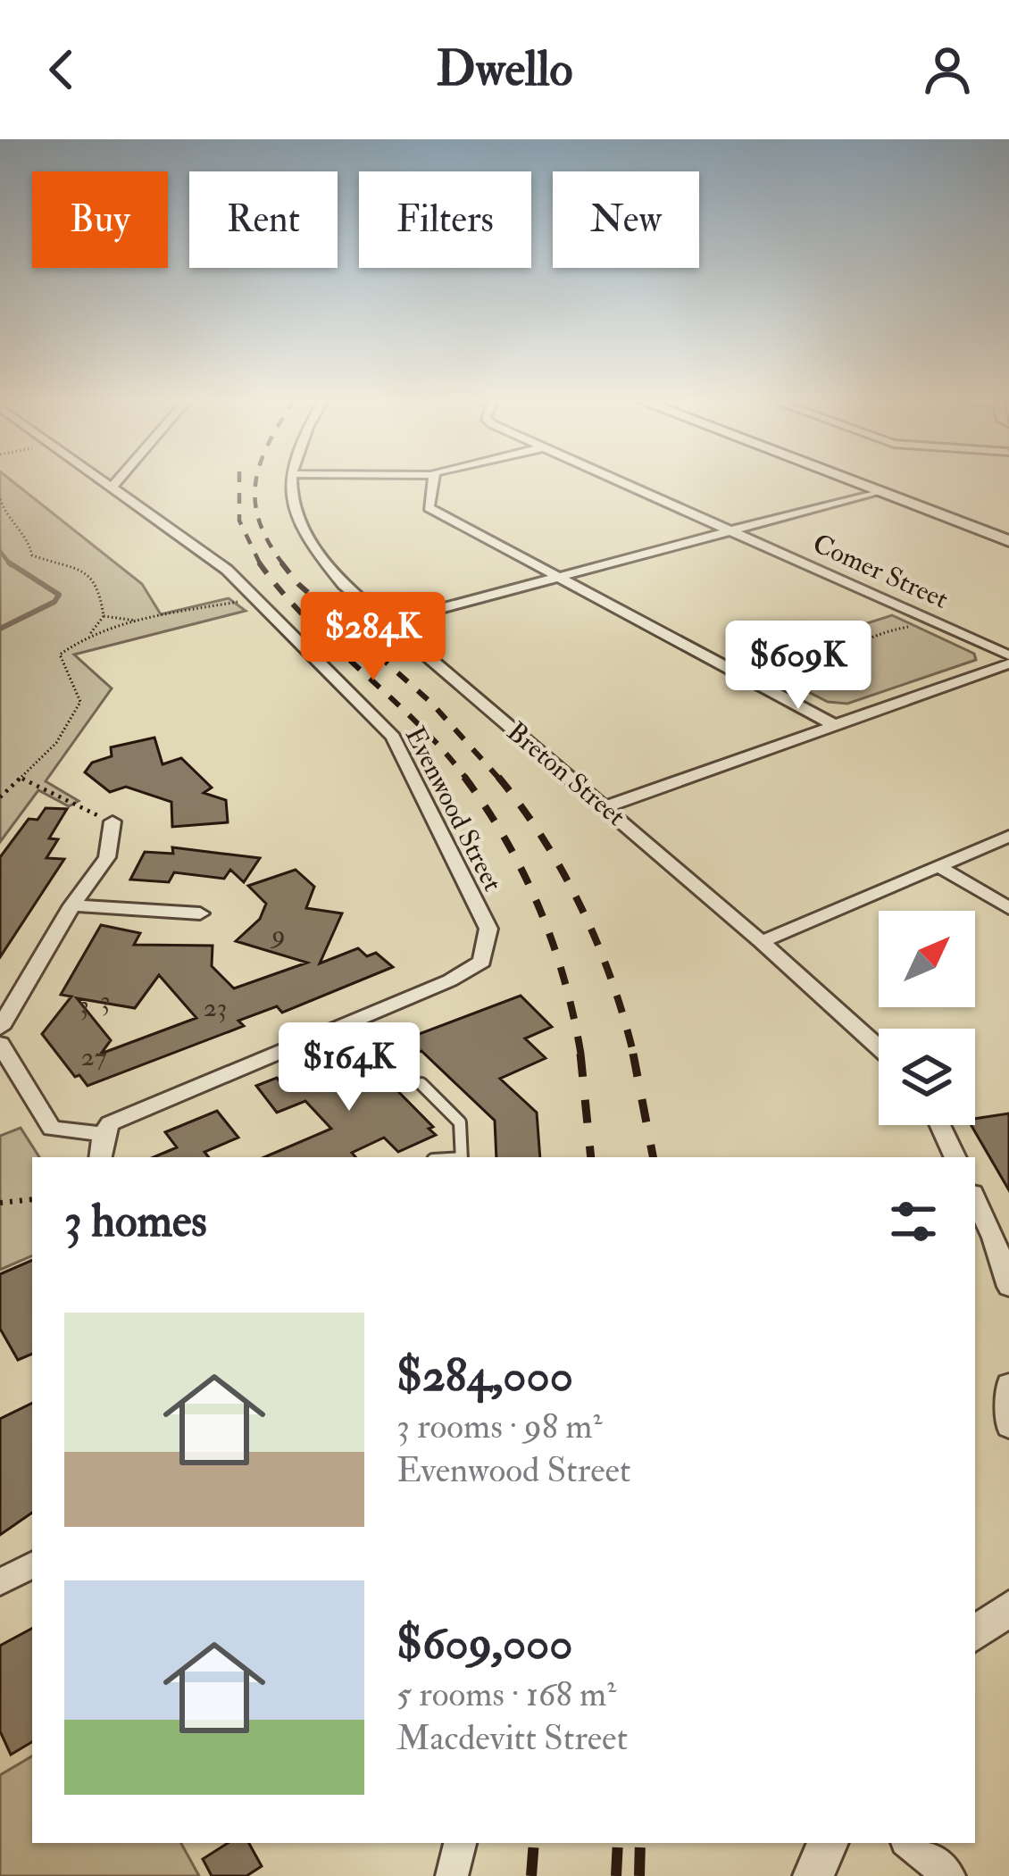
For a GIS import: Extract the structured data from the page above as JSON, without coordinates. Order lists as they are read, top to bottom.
{
  "streets": {
    "street": ["Comer Street", "Breton Street", "Evenwood Street"]
  },
  "house_numbers": [
    "9",
    "3",
    "3",
    "23",
    "27"
  ],
  "north": "top right",
  "page": {
    "header": "Dwello",
    "chip": [
      "Buy",
      "Rent",
      "Filters",
      "New"
    ],
    "price": ["$284K", "$609K", "$164K"],
    "heading": "3 homes",
    "list": [
      {
        "name": "$284,000",
        "note": "3 rooms · 98 m² · Evenwood Street"
      },
      {
        "name": "$609,000",
        "note": "5 rooms · 168 m² · Macdevitt Street"
      }
    ]
  }
}
